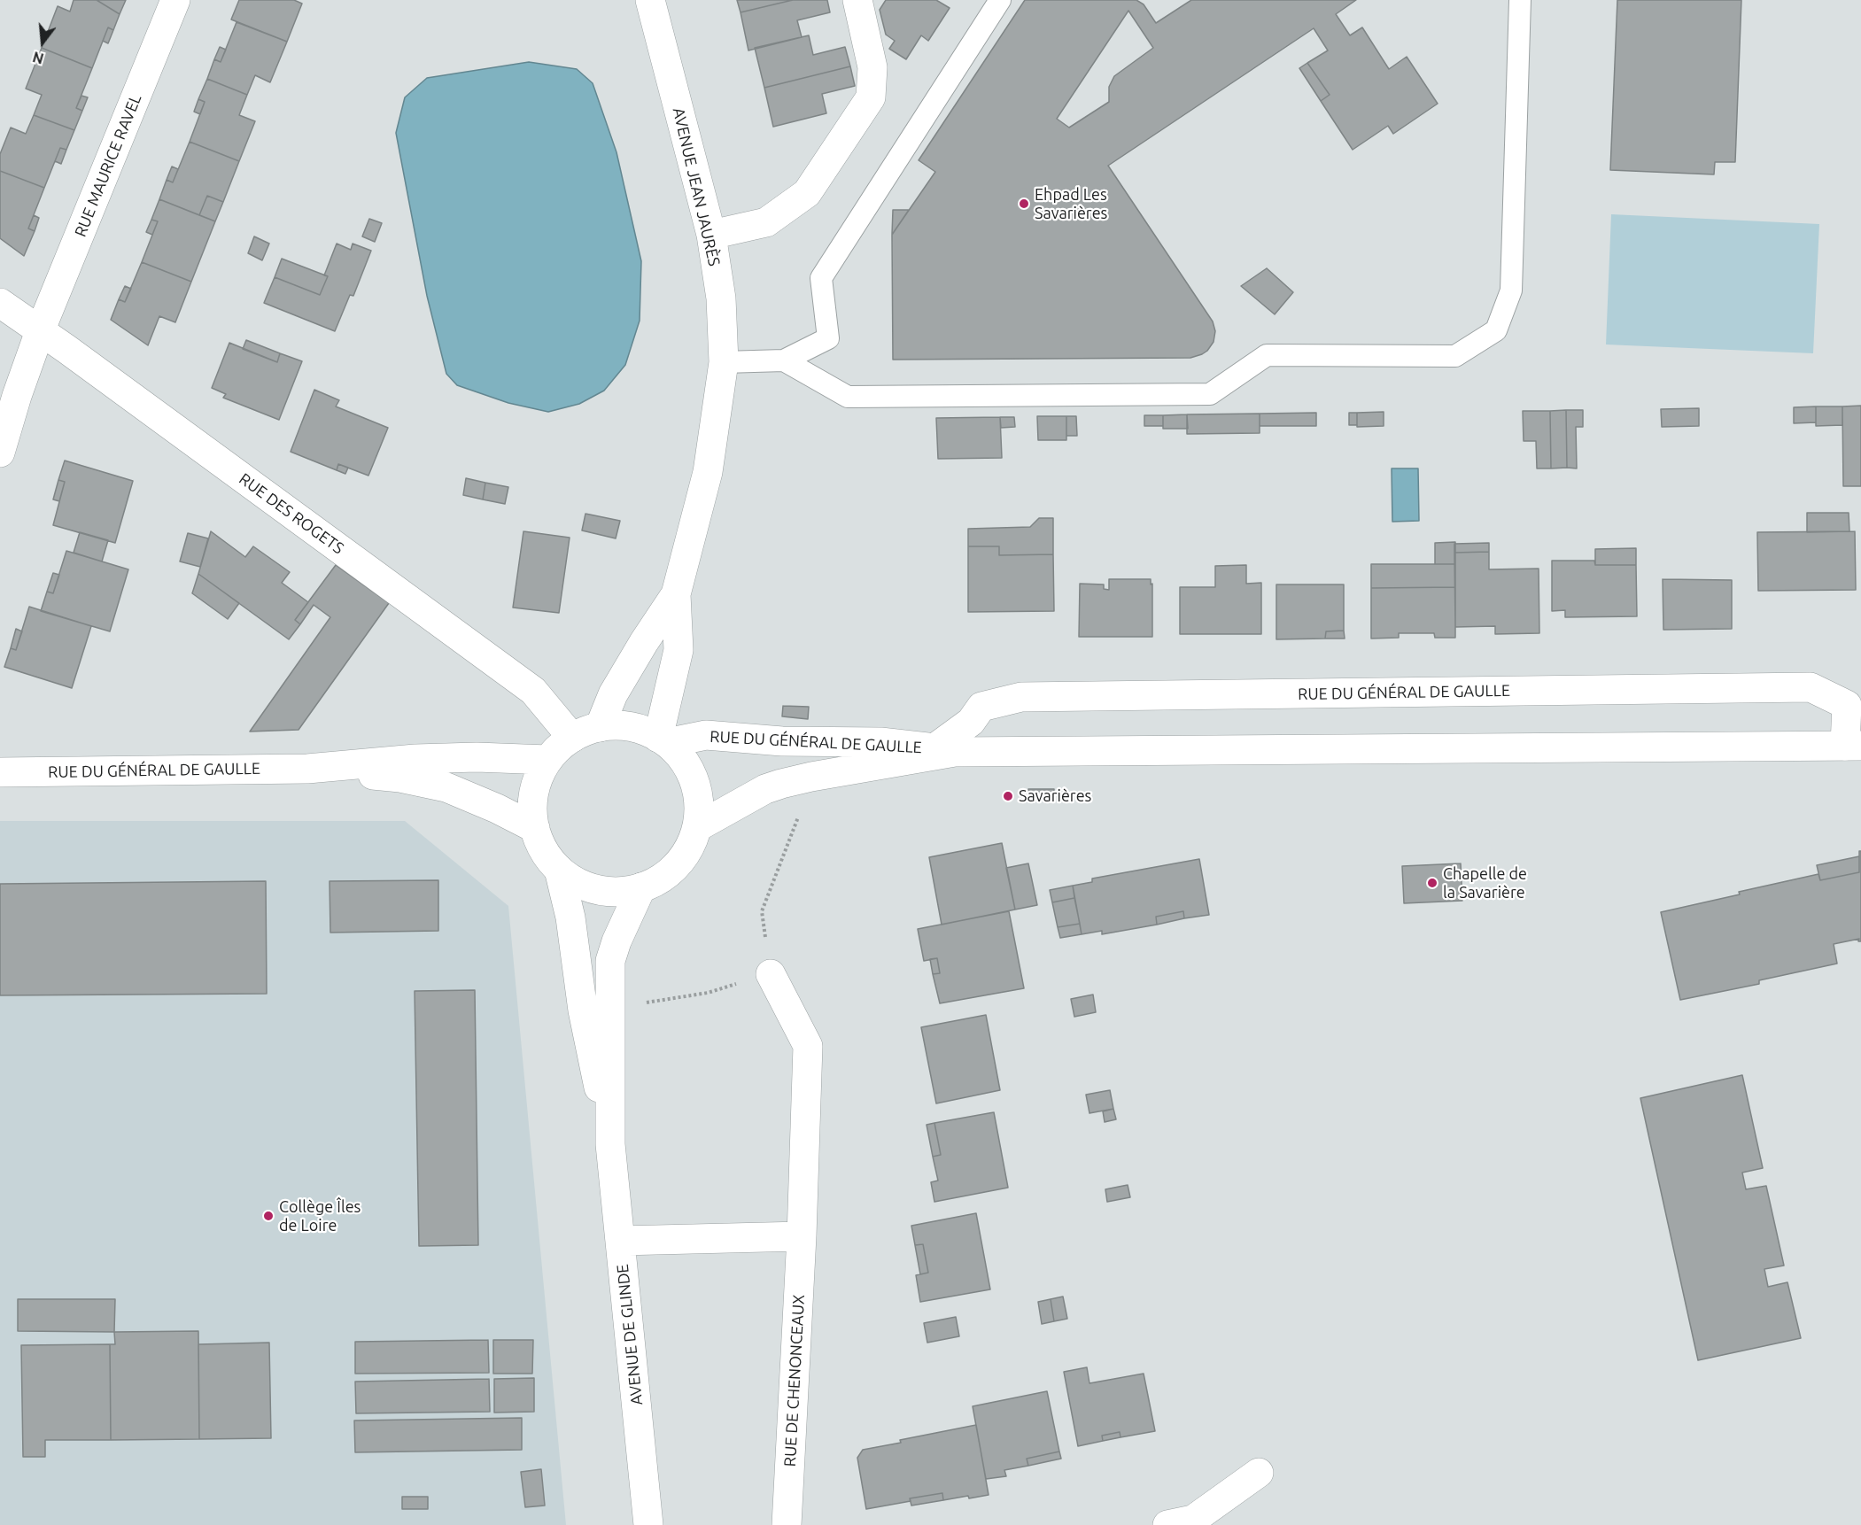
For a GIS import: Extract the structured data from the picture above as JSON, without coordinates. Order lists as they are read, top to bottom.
{
  "streets": {
    "street": [
      "RUE MAURICE RAVEL",
      "AVENUE JEAN JAURÈS",
      "RUE DES ROGETS",
      "RUE DU GÉNÉRAL DE GAULLE",
      "AVENUE DE GLINDE",
      "RUE DE CHENONCEAUX"
    ]
  },
  "crossings": [
    ["RUE MAURICE RAVEL", "RUE DES ROGETS"],
    ["AVENUE JEAN JAURÈS", "RUE DES ROGETS"],
    ["AVENUE JEAN JAURÈS", "RUE DU GÉNÉRAL DE GAULLE"],
    ["AVENUE JEAN JAURÈS", "AVENUE DE GLINDE"],
    ["RUE DES ROGETS", "RUE DU GÉNÉRAL DE GAULLE"],
    ["RUE DES ROGETS", "AVENUE DE GLINDE"],
    ["RUE DU GÉNÉRAL DE GAULLE", "AVENUE DE GLINDE"]
  ],
  "places": [
    "Ehpad Les Savarières",
    "Savarières",
    "Chapelle de la Savarière",
    "Collège Îles de Loire"
  ],
  "north": "bottom"
}
